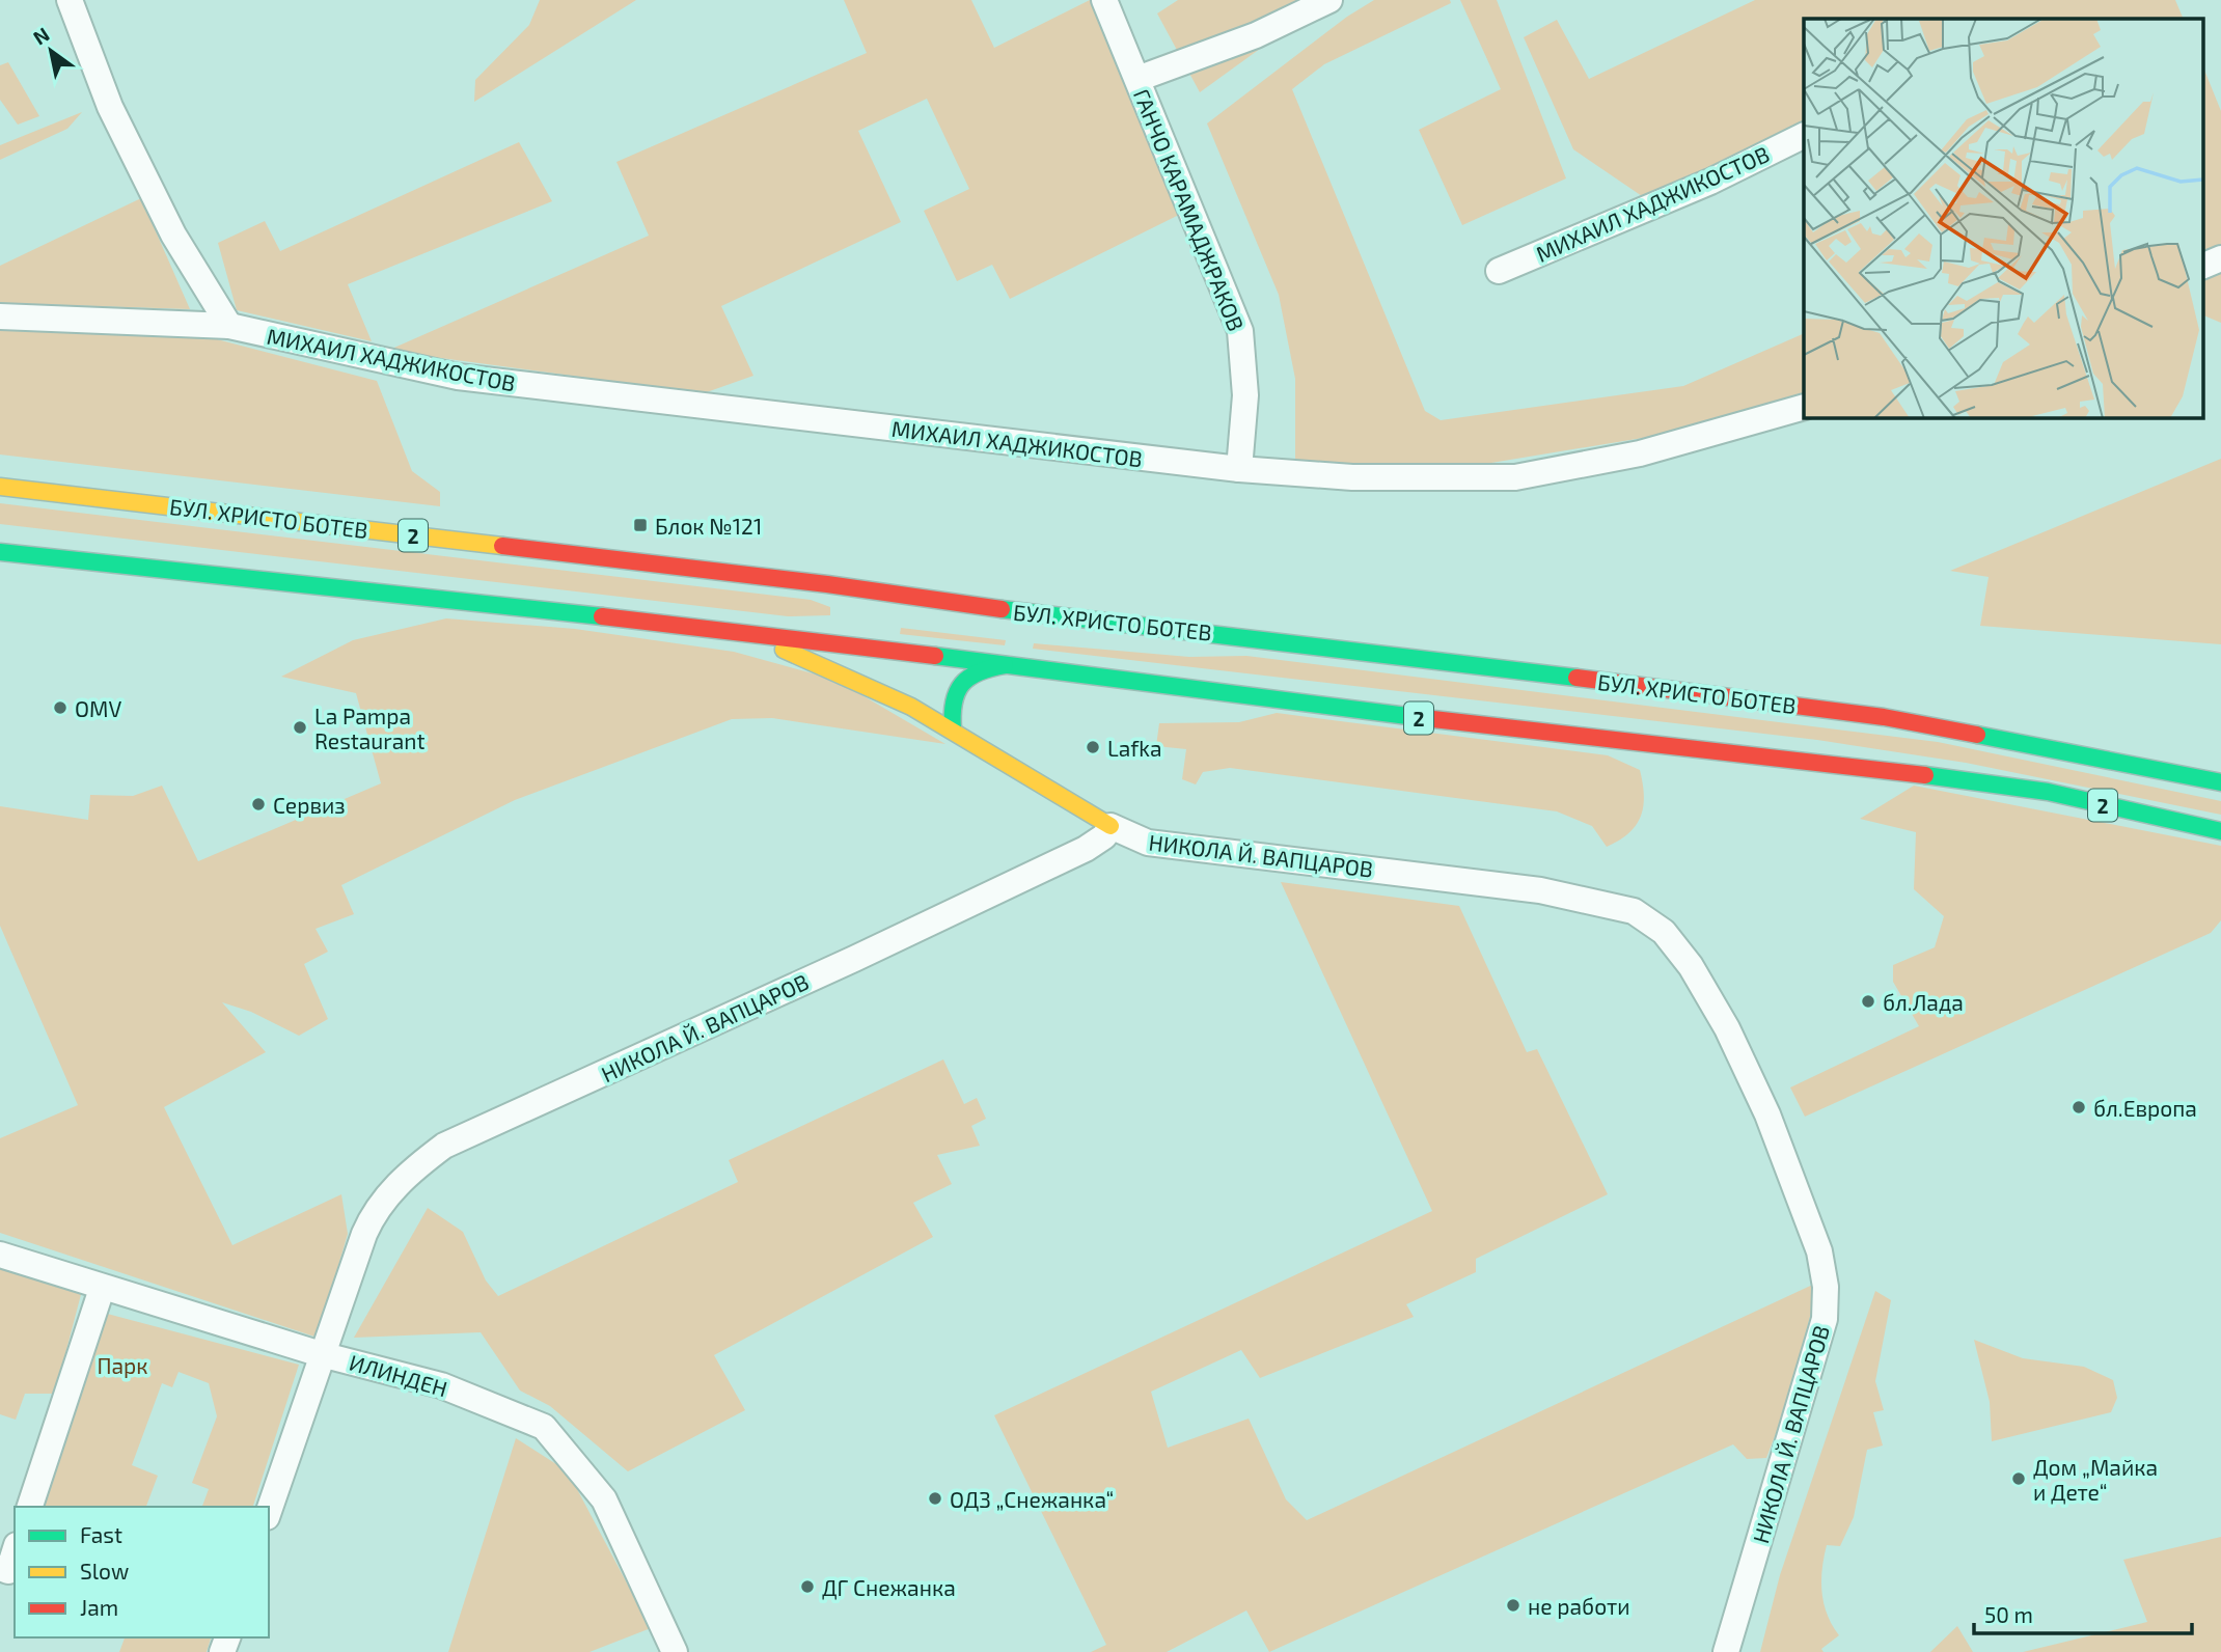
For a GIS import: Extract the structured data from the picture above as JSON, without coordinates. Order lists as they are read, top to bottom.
{
  "streets": {
    "highway": ["БУЛ. ХРИСТО БОТЕВ", "2"],
    "street": [
      "МИХАИЛ ХАДЖИКОСТОВ",
      "ГАНЧО КАРАМАДЖРАКОВ",
      "НИКОЛА Й. ВАПЦАРОВ",
      "ИЛИНДЕН"
    ]
  },
  "crossings": [
    ["МИХАИЛ ХАДЖИКОСТОВ", "ГАНЧО КАРАМАДЖРАКОВ"],
    ["НИКОЛА Й. ВАПЦАРОВ", "ИЛИНДЕН"]
  ],
  "parks": ["Парк"],
  "places": {
    "transit": ["Блок №121"],
    "other": [
      "OMV",
      "La Pampa Restaurant",
      "Lafka",
      "Сервиз",
      "бл.Лада",
      "бл.Европа",
      "Дом „Майка и Дете“",
      "ОДЗ „Снежанка“",
      "ДГ Снежанка",
      "не работи"
    ]
  },
  "legend": ["Fast", "Slow", "Jam"],
  "scale_bar": "50 m",
  "north": "top left"
}
